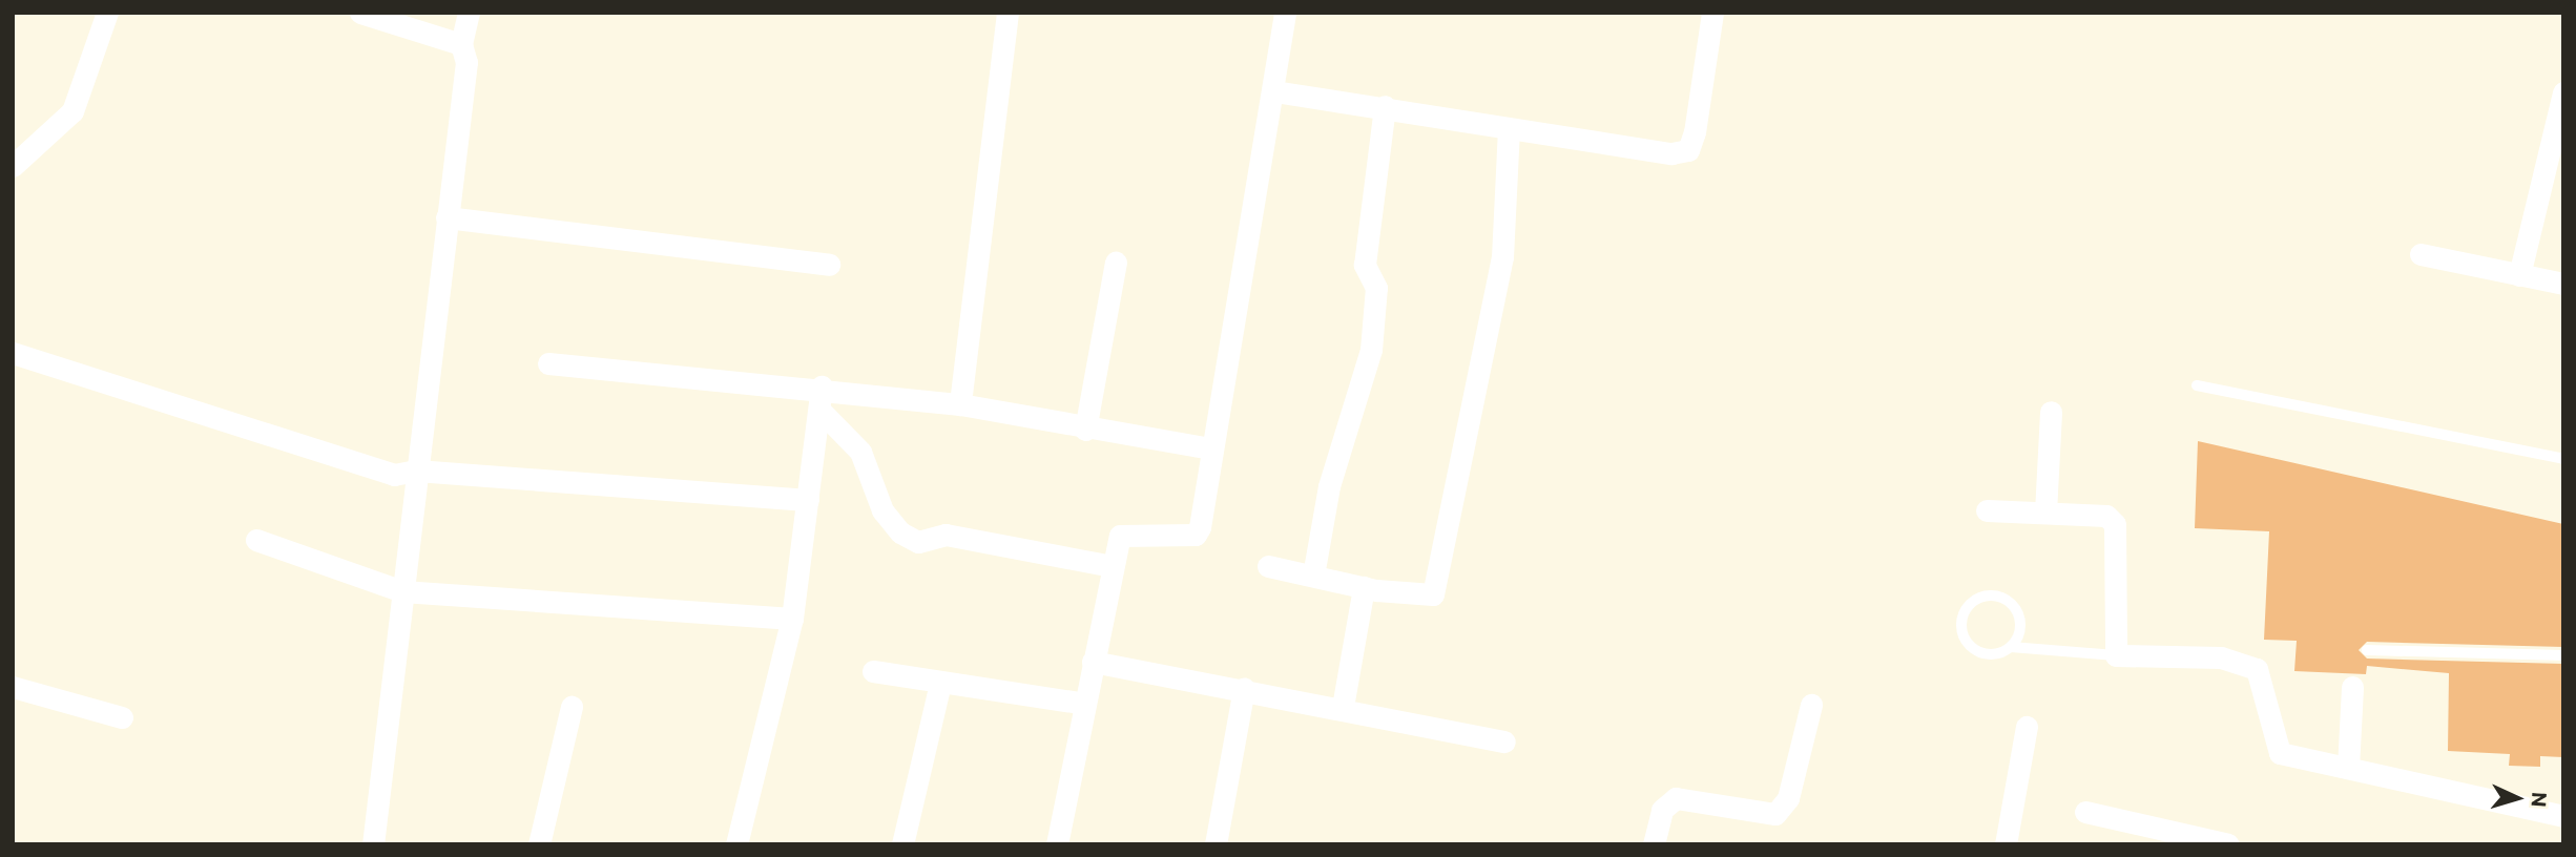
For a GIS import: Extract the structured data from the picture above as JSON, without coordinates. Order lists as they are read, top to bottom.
{
  "north": "right"
}
